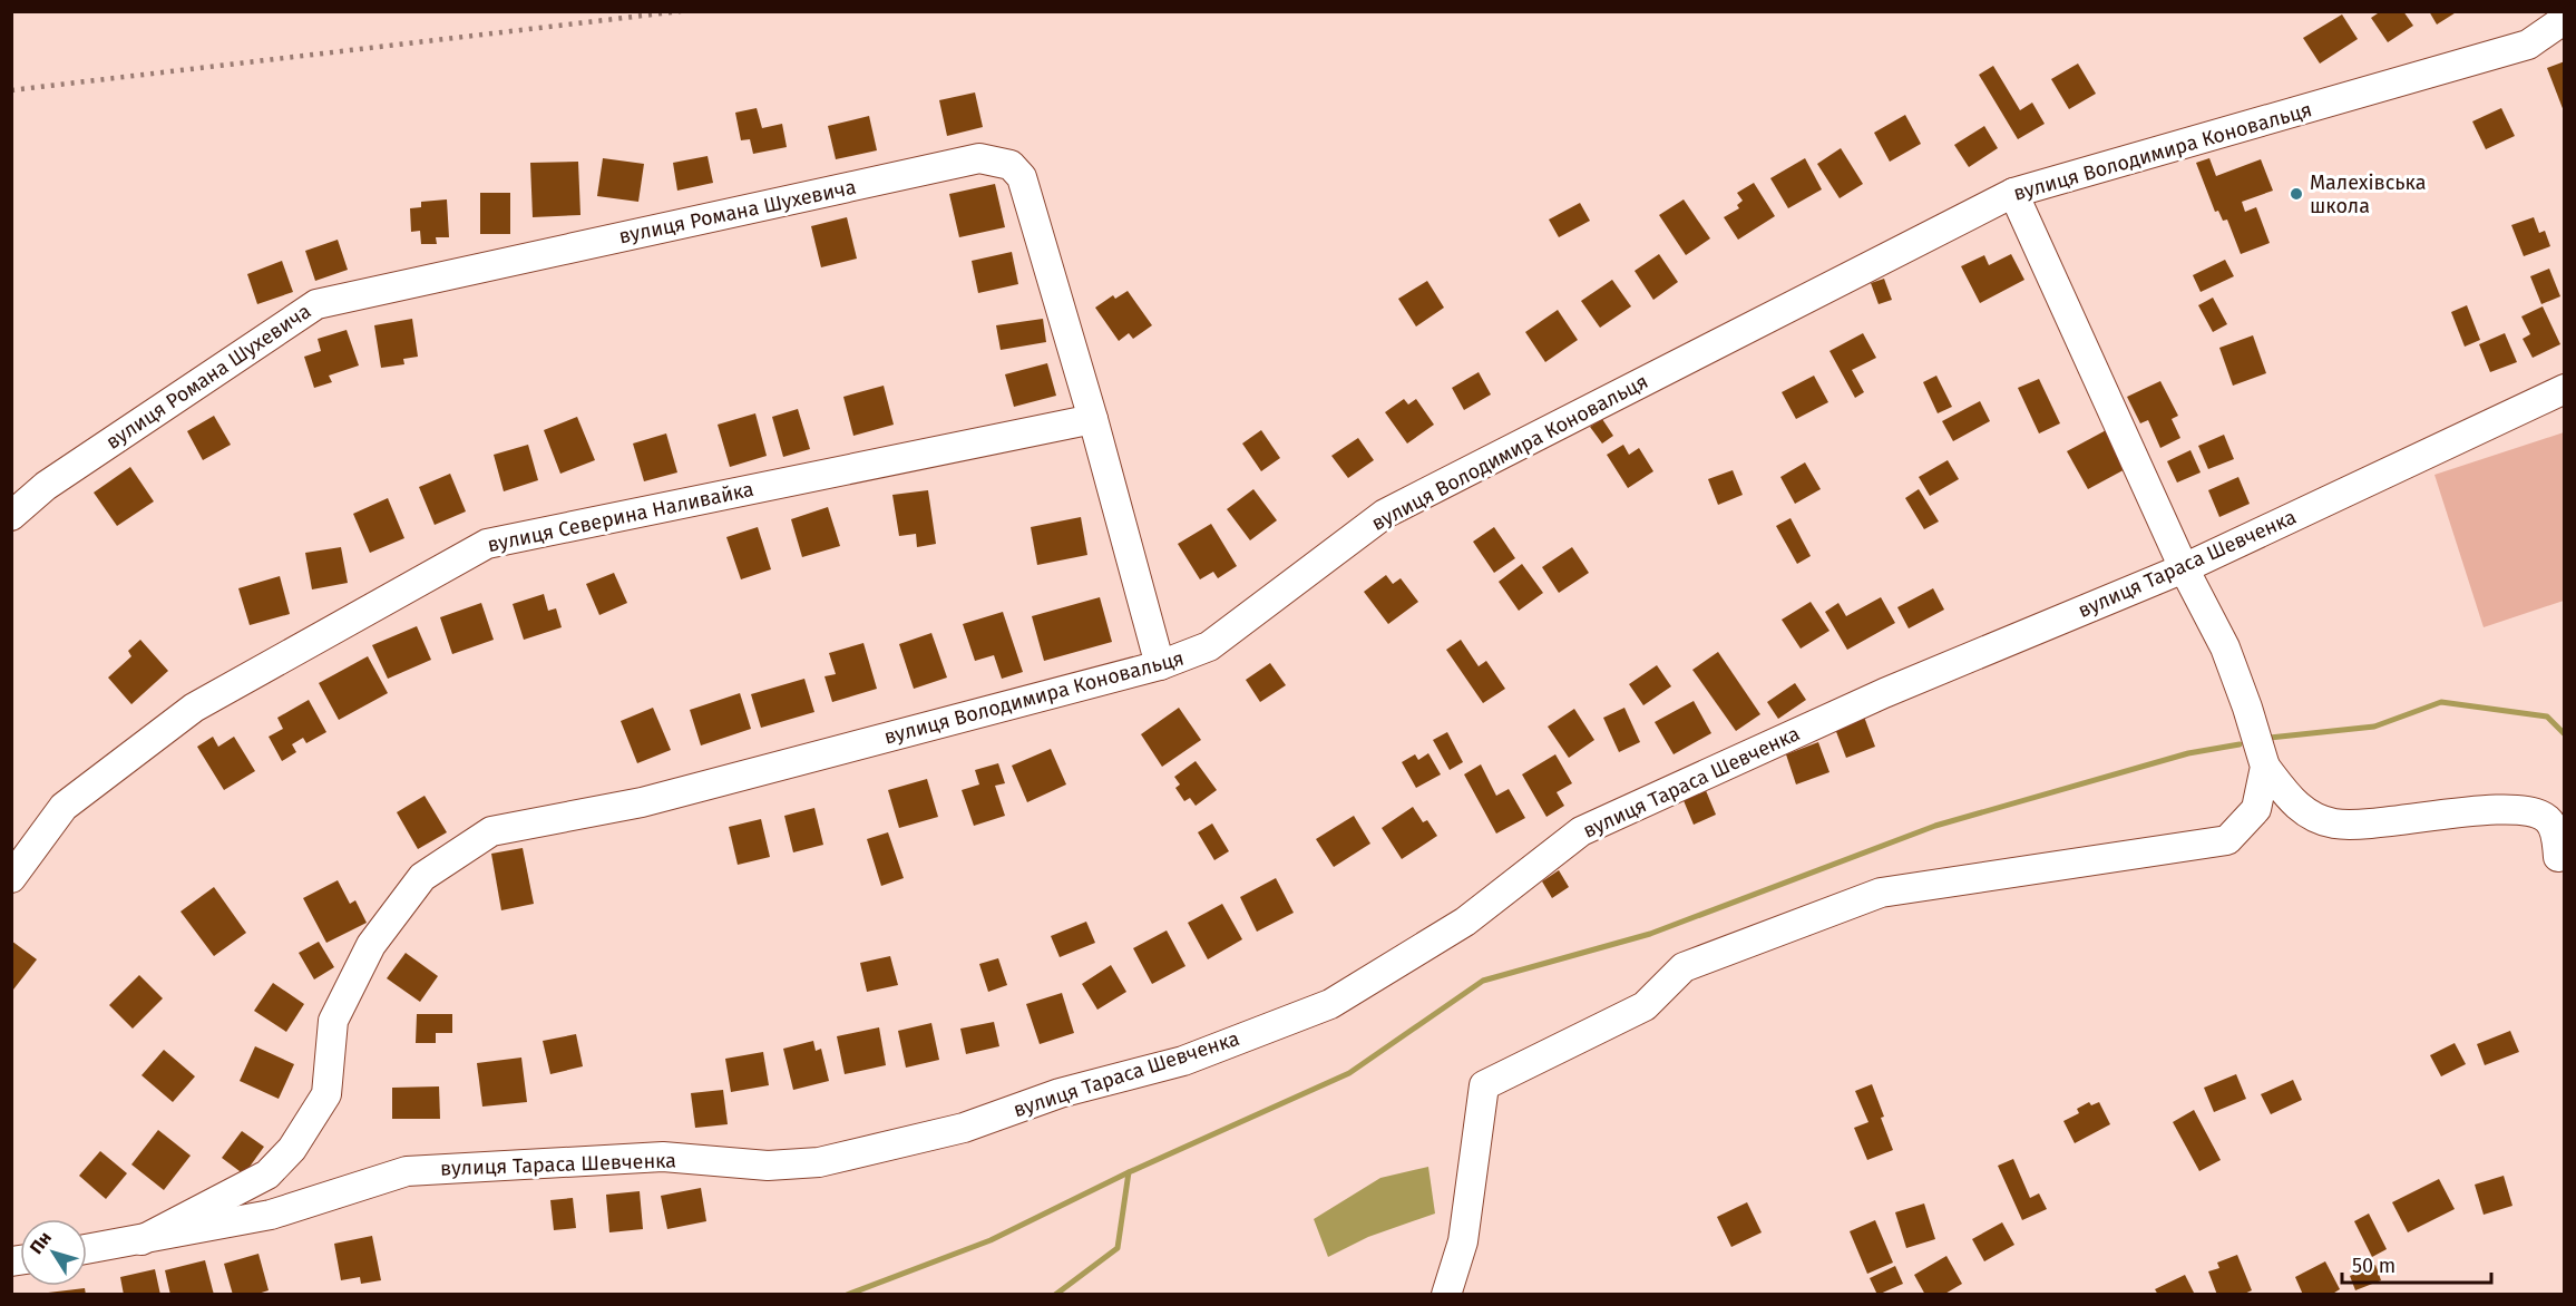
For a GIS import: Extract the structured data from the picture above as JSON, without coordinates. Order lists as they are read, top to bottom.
{
  "streets": {
    "street": [
      "вулиця Володимира Коновальця",
      "вулиця Романа Шухевича",
      "вулиця Северина Наливайка",
      "вулиця Тараса Шевченка"
    ]
  },
  "crossings": [
    ["вулиця Володимира Коновальця", "вулиця Романа Шухевича"],
    ["вулиця Володимира Коновальця", "вулиця Тараса Шевченка"],
    ["вулиця Романа Шухевича", "вулиця Северина Наливайка"]
  ],
  "places": ["Малехівська школа"],
  "scale_bar": "50 m",
  "north": "top left"
}
